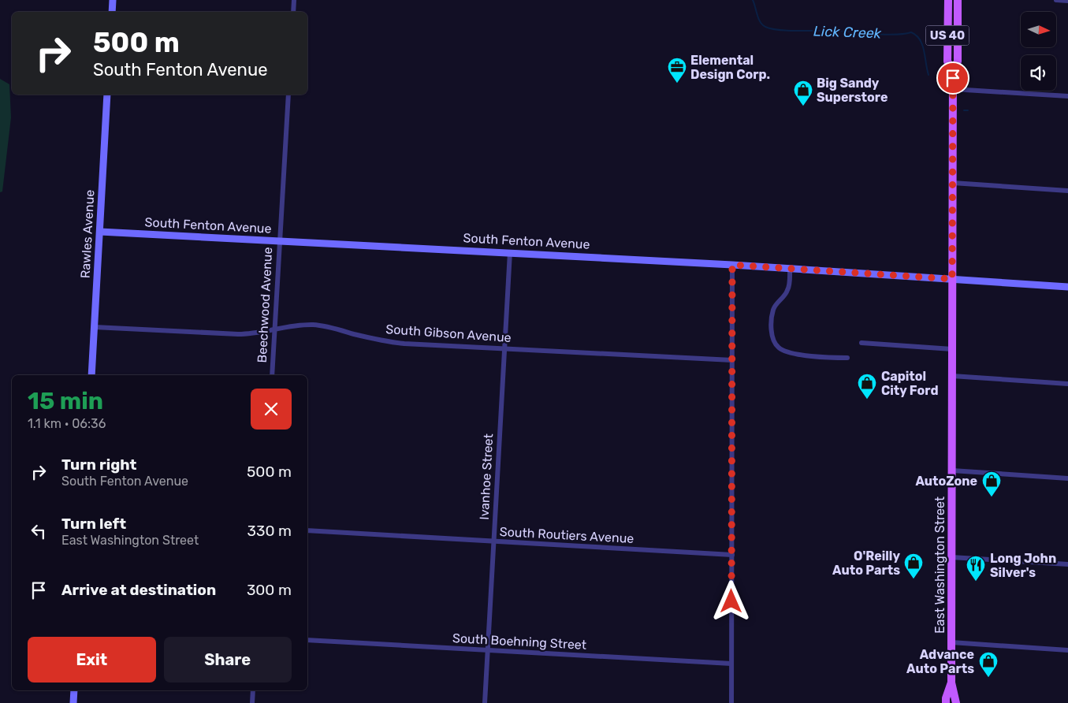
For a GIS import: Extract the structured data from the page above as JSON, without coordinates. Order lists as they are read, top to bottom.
{
  "streets": {
    "main road": ["US 40", "East Washington Street"],
    "street": [
      "South Fenton Avenue",
      "Rawles Avenue",
      "Beechwood Avenue",
      "South Gibson Avenue",
      "Ivanhoe Street",
      "South Routiers Avenue",
      "South Boehning Street"
    ]
  },
  "crossings": [
    ["South Fenton Avenue", "Rawles Avenue"],
    ["South Fenton Avenue", "Beechwood Avenue"],
    ["South Fenton Avenue", "Ivanhoe Street"],
    ["South Fenton Avenue", "East Washington Street"],
    ["Rawles Avenue", "South Gibson Avenue"],
    ["Beechwood Avenue", "South Gibson Avenue"],
    ["South Gibson Avenue", "Ivanhoe Street"],
    ["Ivanhoe Street", "South Routiers Avenue"],
    ["Ivanhoe Street", "South Boehning Street"]
  ],
  "water": ["Lick Creek"],
  "places": {
    "office": ["Elemental Design Corp."],
    "shop": [
      "Big Sandy Superstore",
      "Capitol City Ford",
      "AutoZone",
      "O'Reilly Auto Parts",
      "Advance Auto Parts"
    ],
    "restaurant": ["Long John Silver's"]
  },
  "north": "right",
  "page": {
    "turn": ["500 m", "South Fenton Avenue"],
    "heading": ["15 min", "1.1 km · 06:36"],
    "list": [
      {
        "name": "Turn right",
        "note": "South Fenton Avenue",
        "value": "500 m"
      },
      {
        "name": "Turn left",
        "note": "East Washington Street",
        "value": "330 m"
      },
      {
        "name": "Arrive at destination",
        "value": "300 m"
      }
    ],
    "buttons": ["Exit", "Share"]
  }
}
